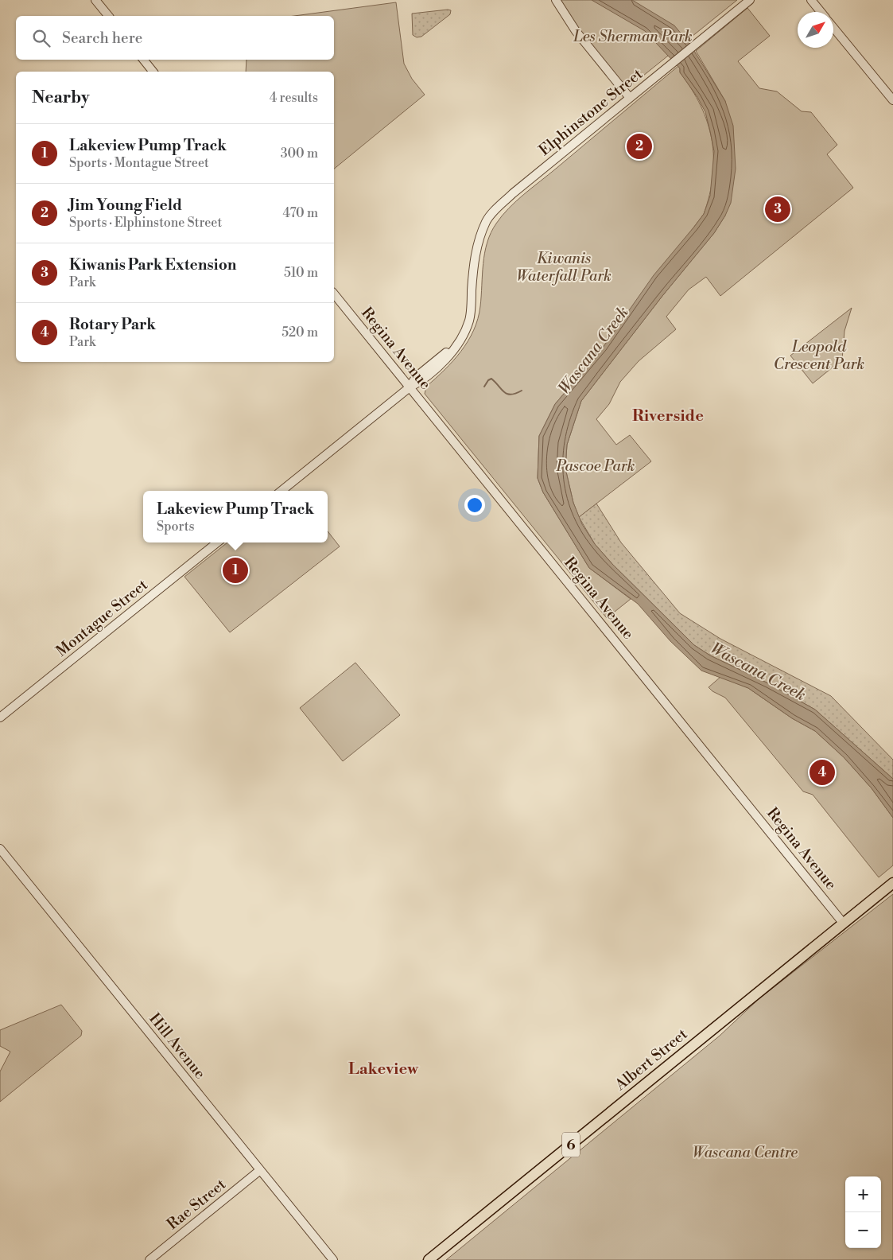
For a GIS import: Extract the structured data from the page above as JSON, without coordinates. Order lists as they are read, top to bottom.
{
  "streets": {
    "main road": ["Albert Street", "6"],
    "street": [
      "Elphinstone Street",
      "Regina Avenue",
      "Montague Street",
      "Hill Avenue",
      "Rae Street"
    ]
  },
  "crossings": [
    ["Elphinstone Street", "Regina Avenue"],
    ["Regina Avenue", "Albert Street"],
    ["Hill Avenue", "Rae Street"]
  ],
  "districts": ["Riverside", "Lakeview"],
  "water": ["Wascana Creek"],
  "parks": [
    "Les Sherman Park",
    "Kiwanis Waterfall Park",
    "Leopold Crescent Park",
    "Pascoe Park",
    "Wascana Centre"
  ],
  "north": "top right",
  "page": {
    "search": "Search here",
    "heading": ["Nearby", "4 results"],
    "list": [
      {
        "mark": "1",
        "name": "Lakeview Pump Track",
        "note": "Sports · Montague Street",
        "value": "300 m"
      },
      {
        "mark": "2",
        "name": "Jim Young Field",
        "note": "Sports · Elphinstone Street",
        "value": "470 m"
      },
      {
        "mark": "3",
        "name": "Kiwanis Park Extension",
        "note": "Park",
        "value": "510 m"
      },
      {
        "mark": "4",
        "name": "Rotary Park",
        "note": "Park",
        "value": "520 m"
      }
    ],
    "pins": [
      "2",
      "3",
      "1",
      "4"
    ],
    "popup": ["Lakeview Pump Track", "Sports"],
    "map_buttons": ["+", "−"]
  }
}
